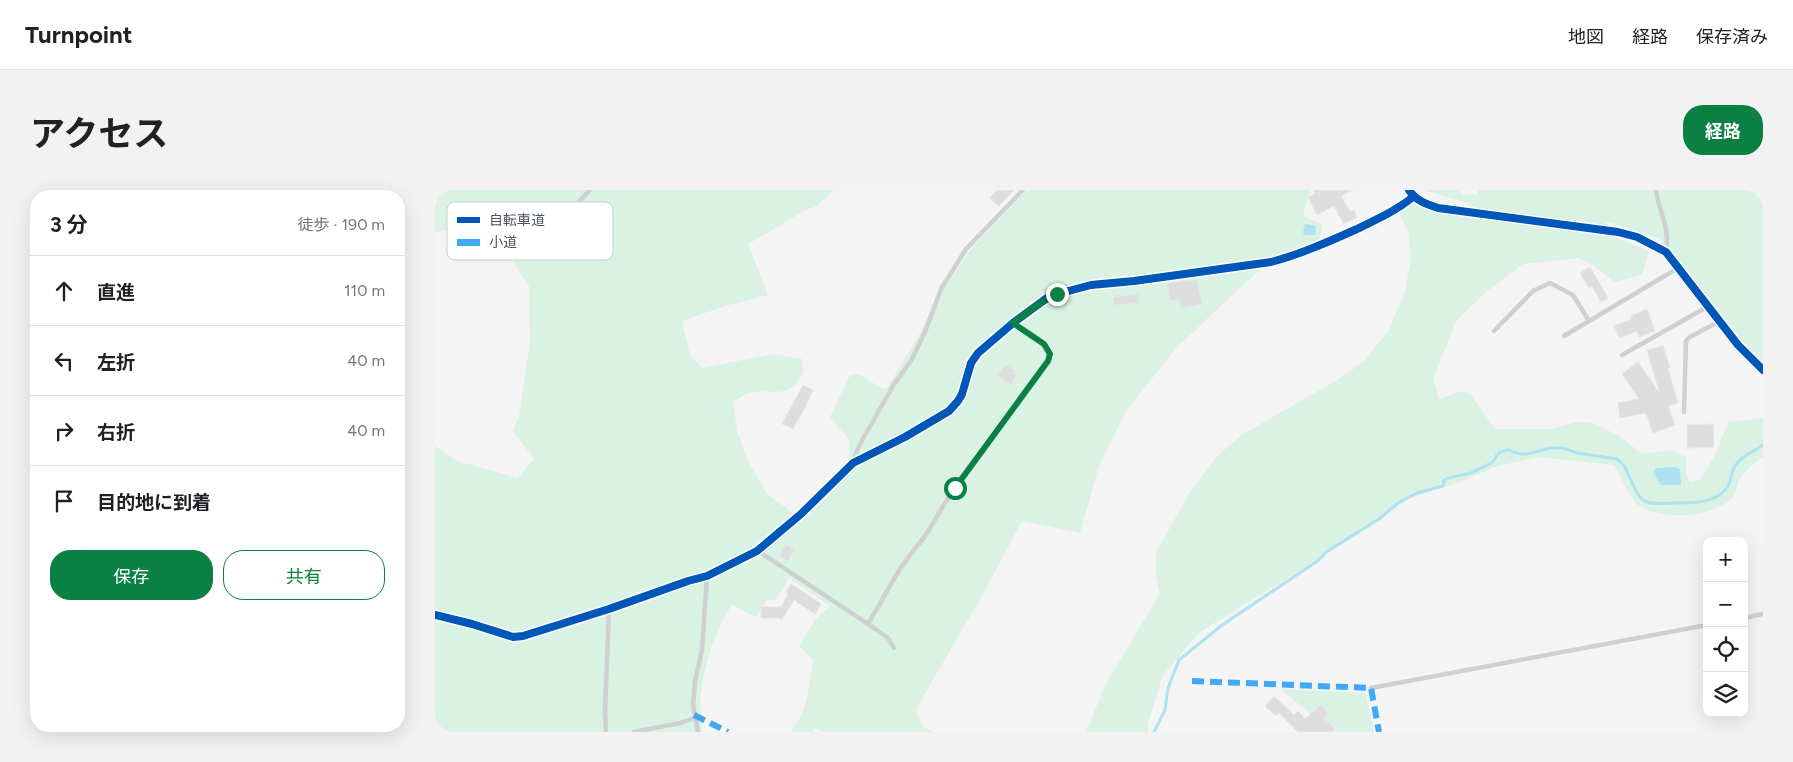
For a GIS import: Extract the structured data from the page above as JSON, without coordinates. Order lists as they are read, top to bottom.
{
  "legend": ["自転車道", "小道"],
  "page": {
    "header": "Turnpoint",
    "nav": ["地図", "経路", "保存済み"],
    "title": "アクセス",
    "buttons": [
      "経路",
      ["保存", "共有"]
    ],
    "heading": ["3 分", "徒歩 · 190 m"],
    "list": [
      ["直進", "110 m"],
      ["左折", "40 m"],
      ["右折", "40 m"],
      "目的地に到着"
    ],
    "map_buttons": ["+", "−"]
  }
}
